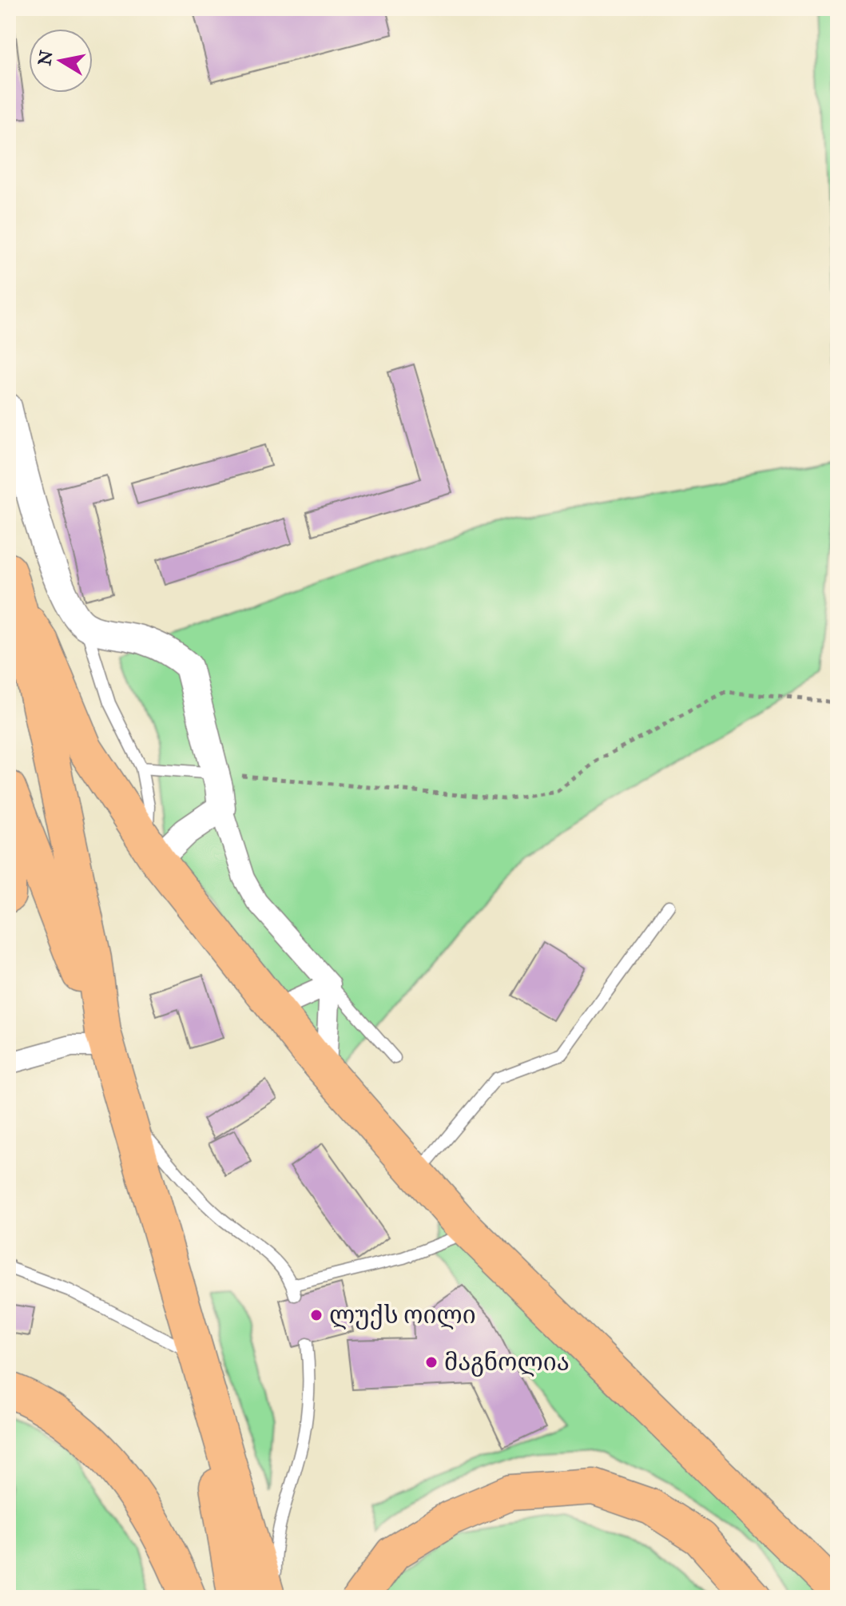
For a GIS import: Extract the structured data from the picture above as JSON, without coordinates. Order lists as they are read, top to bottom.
{
  "places": ["ლუქს ოილი", "მაგნოლია"],
  "north": "left"
}
